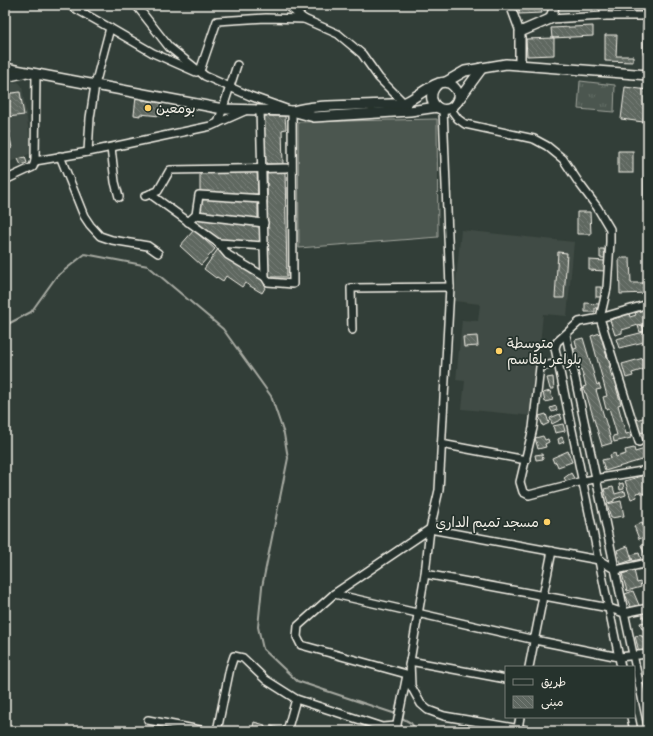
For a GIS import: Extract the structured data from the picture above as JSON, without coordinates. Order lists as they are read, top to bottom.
{
  "places": ["بومعين", "متوسطة بلواعر بلقاسم", "مسجد تميم الداري"],
  "legend": ["طريق", "مبنى"]
}
